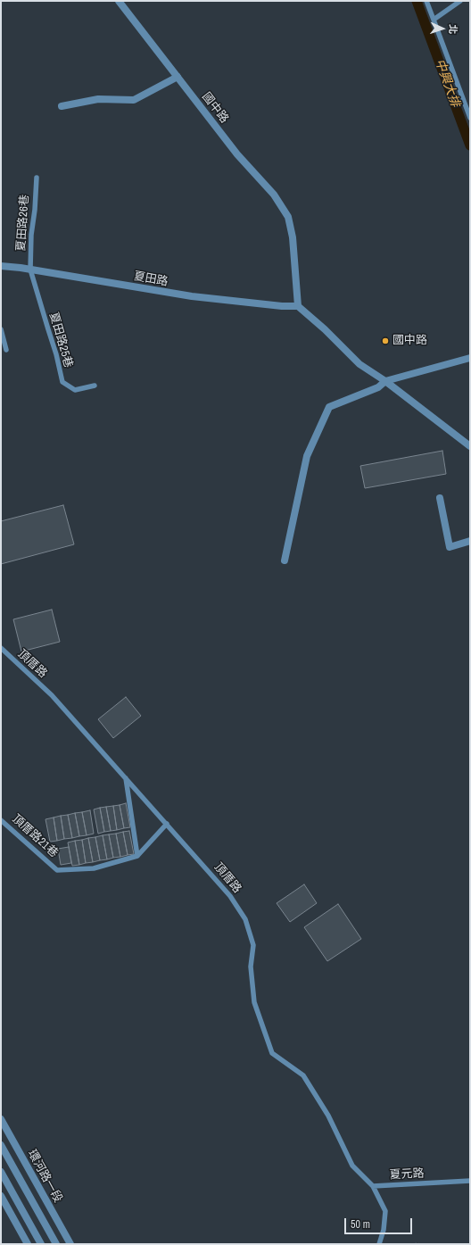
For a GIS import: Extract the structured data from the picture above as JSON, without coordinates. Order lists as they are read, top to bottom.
{
  "streets": {
    "street": ["國中路", "夏田路", "環河路一段"],
    "lane": [
      "夏田路26巷",
      "夏田路25巷",
      "頂厝路",
      "頂厝路21巷",
      "夏元路"
    ]
  },
  "crossings": [
    ["國中路", "夏田路"],
    ["夏田路26巷", "夏田路"],
    ["夏田路26巷", "夏田路25巷"],
    ["夏田路", "夏田路25巷"],
    ["頂厝路", "夏元路"]
  ],
  "water": ["中興大排"],
  "places": ["國中路"],
  "scale_bar": "50 m",
  "north": "right"
}
